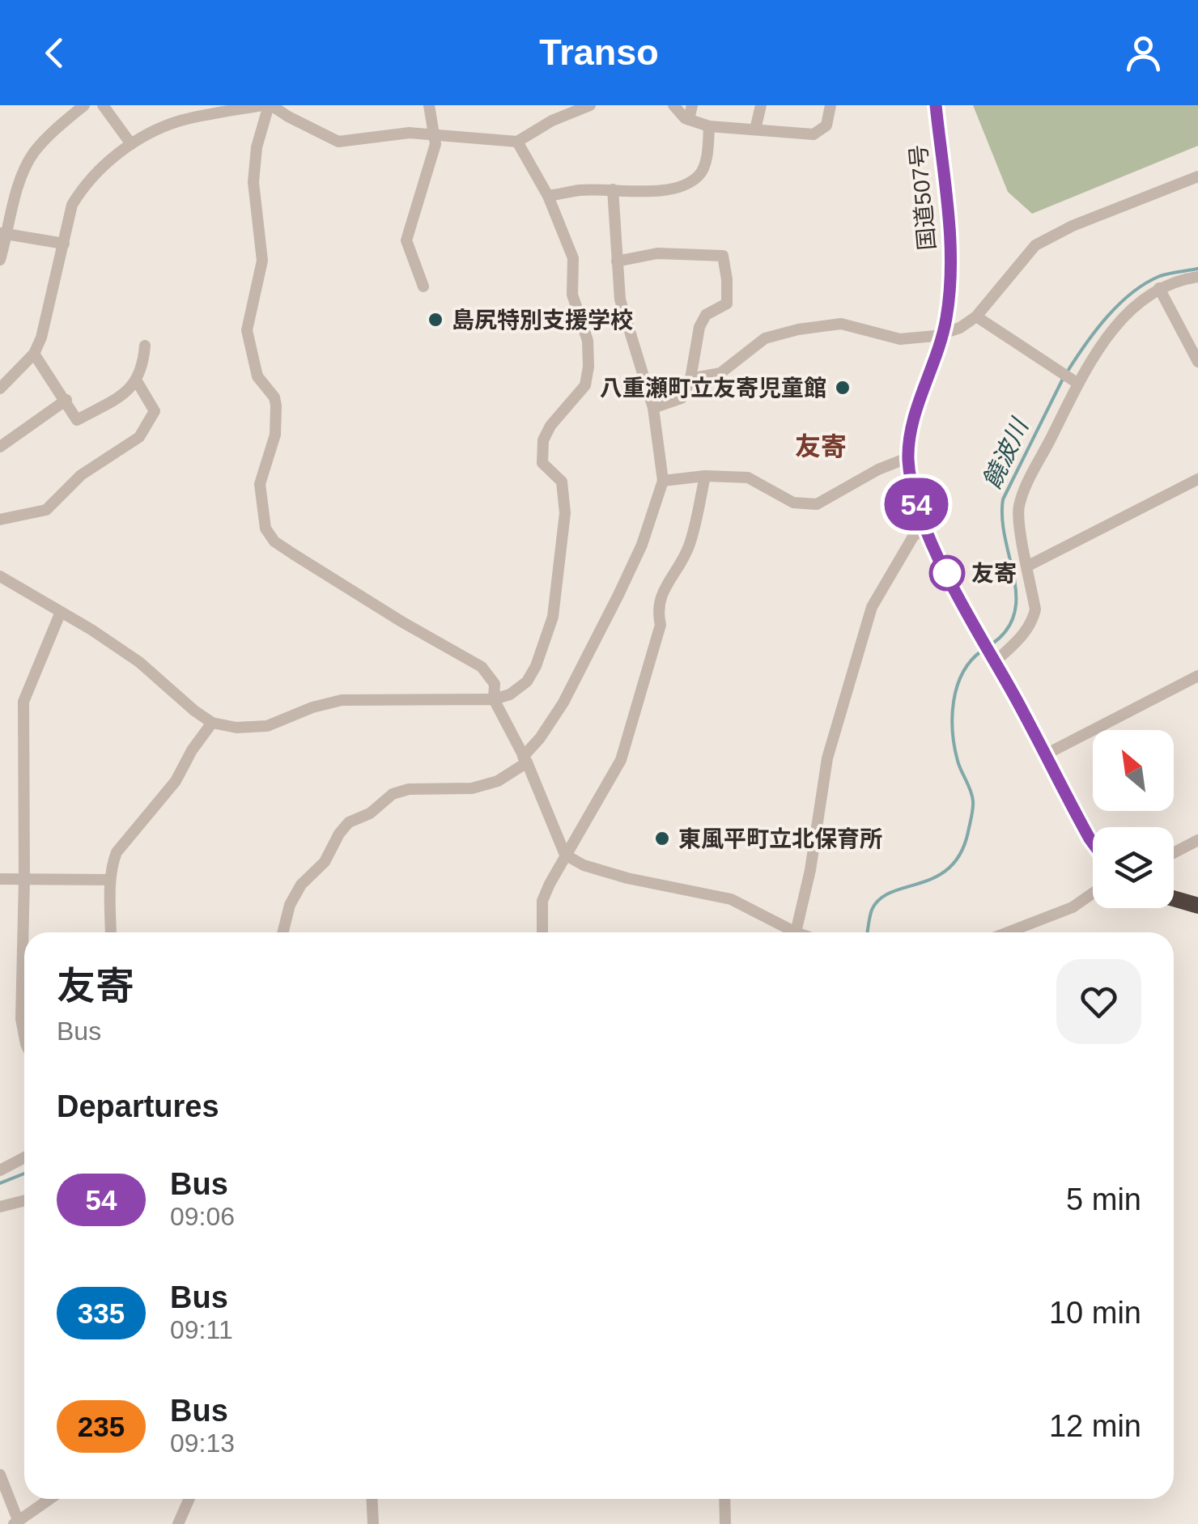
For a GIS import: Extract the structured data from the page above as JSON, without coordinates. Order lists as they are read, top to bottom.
{
  "streets": {
    "highway": ["国道507号"]
  },
  "districts": ["友寄"],
  "water": ["饒波川"],
  "places": [
    "島尻特別支援学校",
    "八重瀬町立友寄児童館",
    "友寄",
    "東風平町立北保育所"
  ],
  "lines": ["bus line 54"],
  "north": "top left",
  "page": {
    "header": "Transo",
    "on_map": "54",
    "heading": [
      ["友寄", "Bus"],
      "Departures"
    ],
    "list": [
      {
        "mark": "54",
        "name": "Bus",
        "note": "09:06",
        "value": "5 min"
      },
      {
        "mark": "335",
        "name": "Bus",
        "note": "09:11",
        "value": "10 min"
      },
      {
        "mark": "235",
        "name": "Bus",
        "note": "09:13",
        "value": "12 min"
      }
    ]
  }
}
